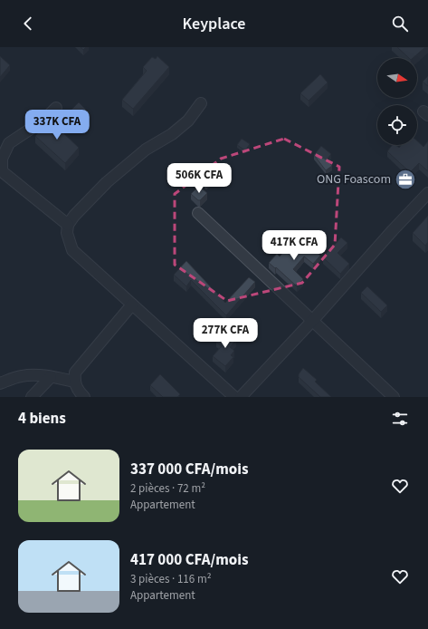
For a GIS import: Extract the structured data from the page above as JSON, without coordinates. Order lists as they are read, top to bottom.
{
  "places": {
    "office": ["ONG Foascom"]
  },
  "north": "right",
  "page": {
    "header": "Keyplace",
    "price": [
      "337K CFA",
      "506K CFA",
      "417K CFA",
      "277K CFA"
    ],
    "heading": "4 biens",
    "list": [
      {
        "name": "337 000 CFA/mois",
        "note": "2 pièces · 72 m² · Appartement"
      },
      {
        "name": "417 000 CFA/mois",
        "note": "3 pièces · 116 m² · Appartement"
      }
    ]
  }
}
